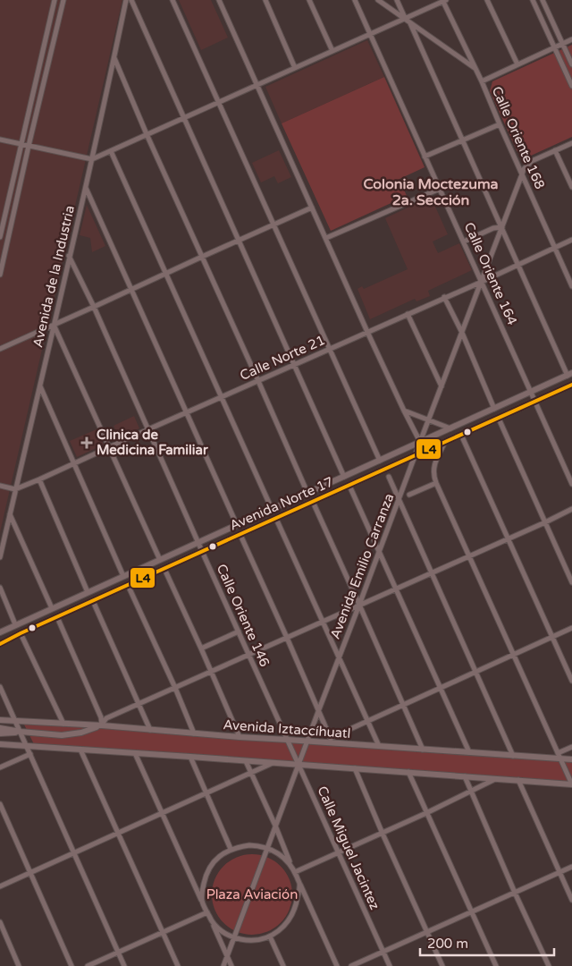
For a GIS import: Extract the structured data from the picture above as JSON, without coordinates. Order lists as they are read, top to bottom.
{
  "streets": {
    "main road": ["Avenida Norte 17", "Avenida Iztaccíhuatl"],
    "street": [
      "Calle Oriente 168",
      "Calle Oriente 164",
      "Avenida de la Industria",
      "Calle Norte 21",
      "Avenida Emilio Carranza",
      "Calle Oriente 146",
      "Calle Miguel Jacintez"
    ]
  },
  "crossings": [
    ["Calle Oriente 168", "Calle Norte 21"],
    ["Calle Oriente 168", "Avenida Emilio Carranza"],
    ["Calle Oriente 164", "Calle Norte 21"],
    ["Calle Oriente 164", "Avenida Norte 17"],
    ["Calle Oriente 164", "Avenida Emilio Carranza"],
    ["Avenida de la Industria", "Calle Norte 21"],
    ["Avenida de la Industria", "Calle Oriente 146"],
    ["Calle Norte 21", "Avenida Emilio Carranza"],
    ["Calle Norte 21", "Calle Oriente 146"],
    ["Avenida Norte 17", "Avenida Emilio Carranza"],
    ["Avenida Norte 17", "Calle Oriente 146"],
    ["Avenida Emilio Carranza", "Avenida Iztaccíhuatl"],
    ["Avenida Emilio Carranza", "Calle Miguel Jacintez"],
    ["Calle Oriente 146", "Avenida Iztaccíhuatl"],
    ["Calle Oriente 146", "Calle Miguel Jacintez"],
    ["Avenida Iztaccíhuatl", "Calle Miguel Jacintez"]
  ],
  "districts": ["Colonia Moctezuma 2a. Sección"],
  "parks": ["Plaza Aviación"],
  "places": {
    "health": ["Clinica de Medicina Familiar"]
  },
  "lines": ["transit line L4"],
  "scale_bar": "200 m"
}
